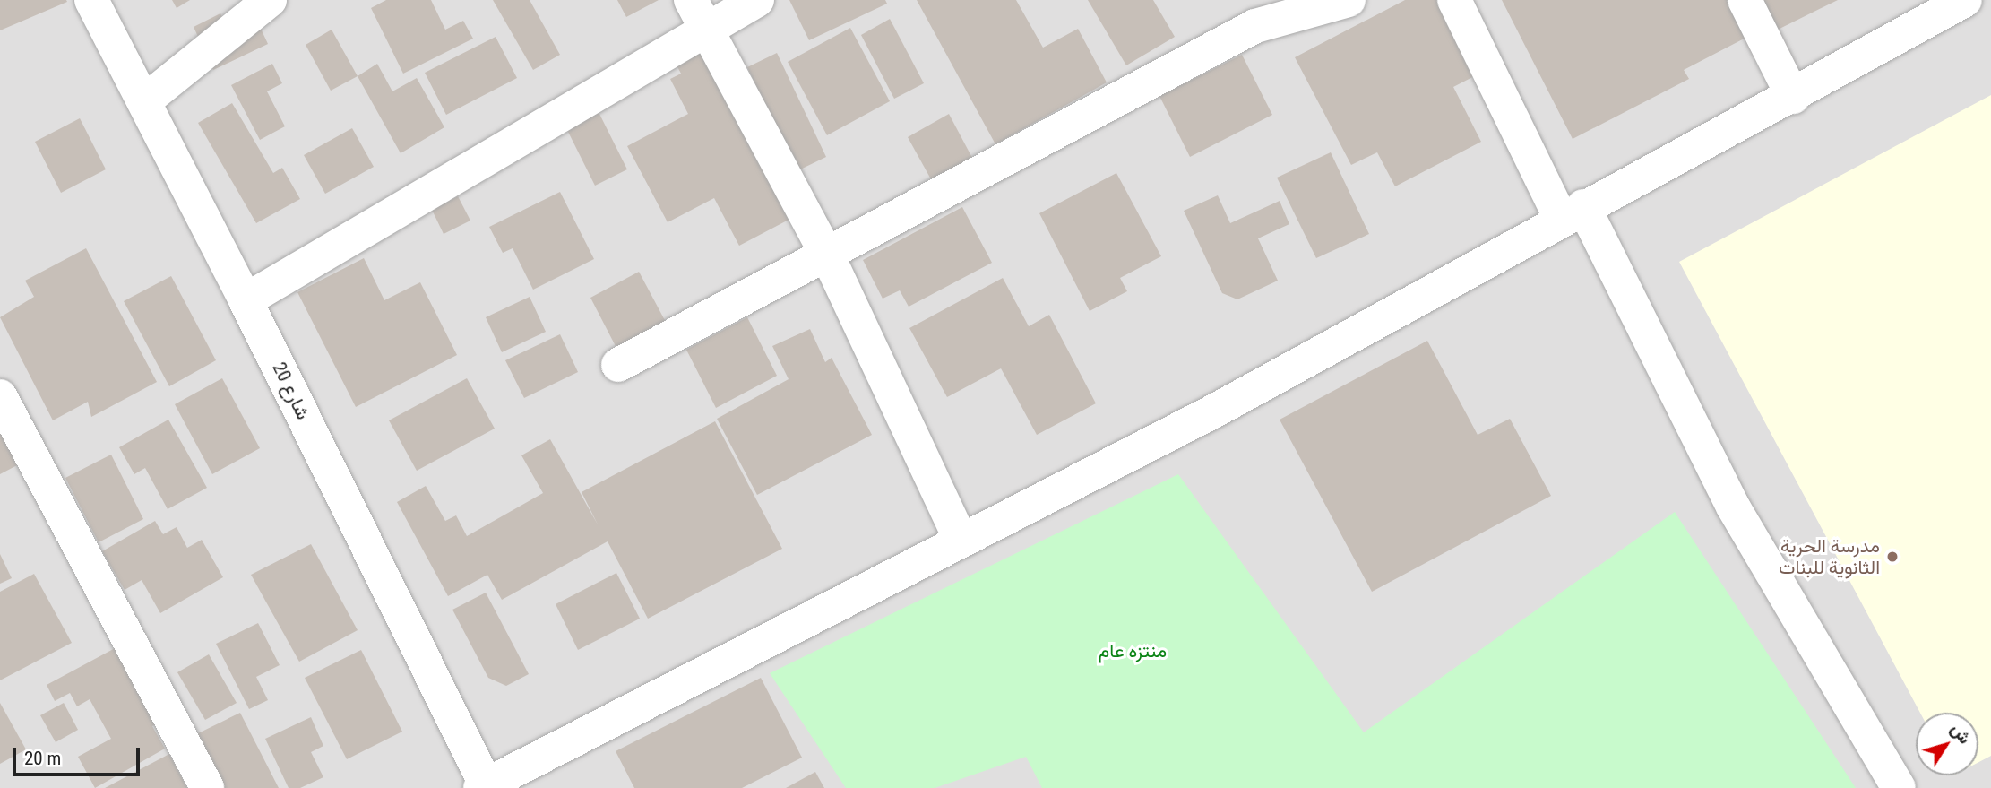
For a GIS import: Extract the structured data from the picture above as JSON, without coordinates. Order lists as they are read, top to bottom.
{
  "streets": {
    "street": ["شارع 20"]
  },
  "parks": ["منتزه عام"],
  "places": ["مدرسة الحرية الثانوية للبنات"],
  "scale_bar": "20 m",
  "north": "top right"
}
